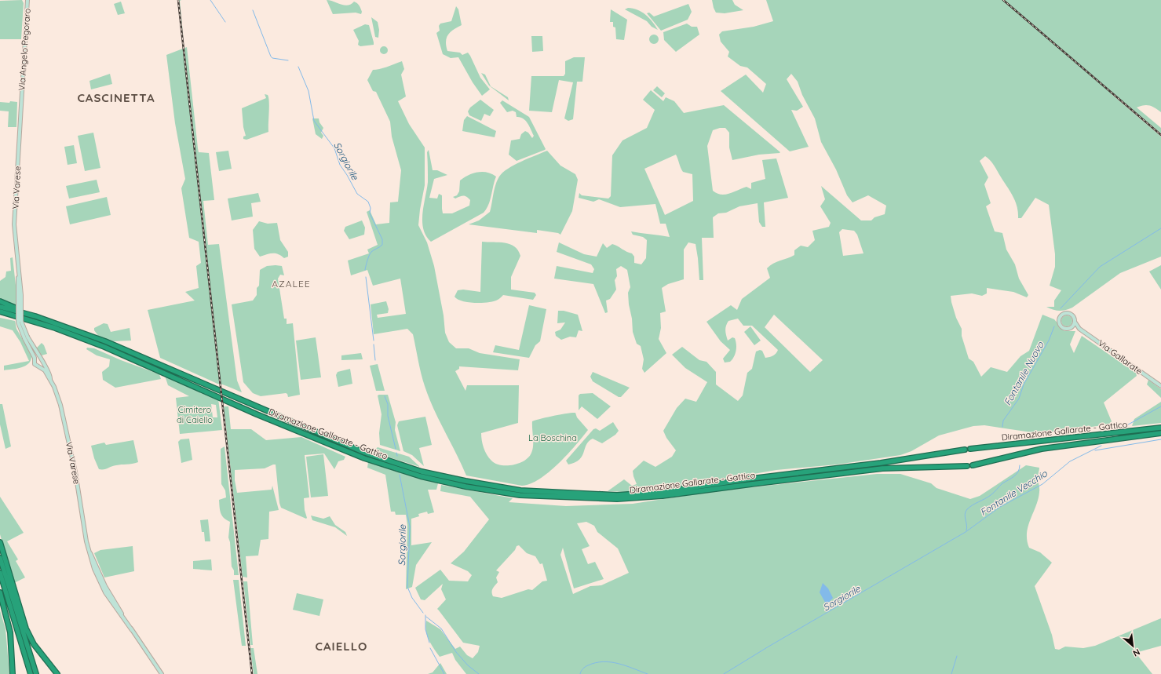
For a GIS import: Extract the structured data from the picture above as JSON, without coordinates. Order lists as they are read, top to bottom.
{
  "streets": {
    "highway": ["Diramazione Gallarate - Gattico"],
    "main road": ["Via Angelo Pegoraro", "Via Varese", "Via Gallarate"]
  },
  "crossings": [
    ["Via Angelo Pegoraro", "Via Varese"]
  ],
  "districts": ["CASCINETTA", "AZALEE", "CAIELLO"],
  "water": ["Sorgiorile", "Fontanile Nuovo", "Fontanile Vecchio"],
  "parks": ["Cimitero di Caiello", "La Boschina"],
  "north": "bottom right"
}
